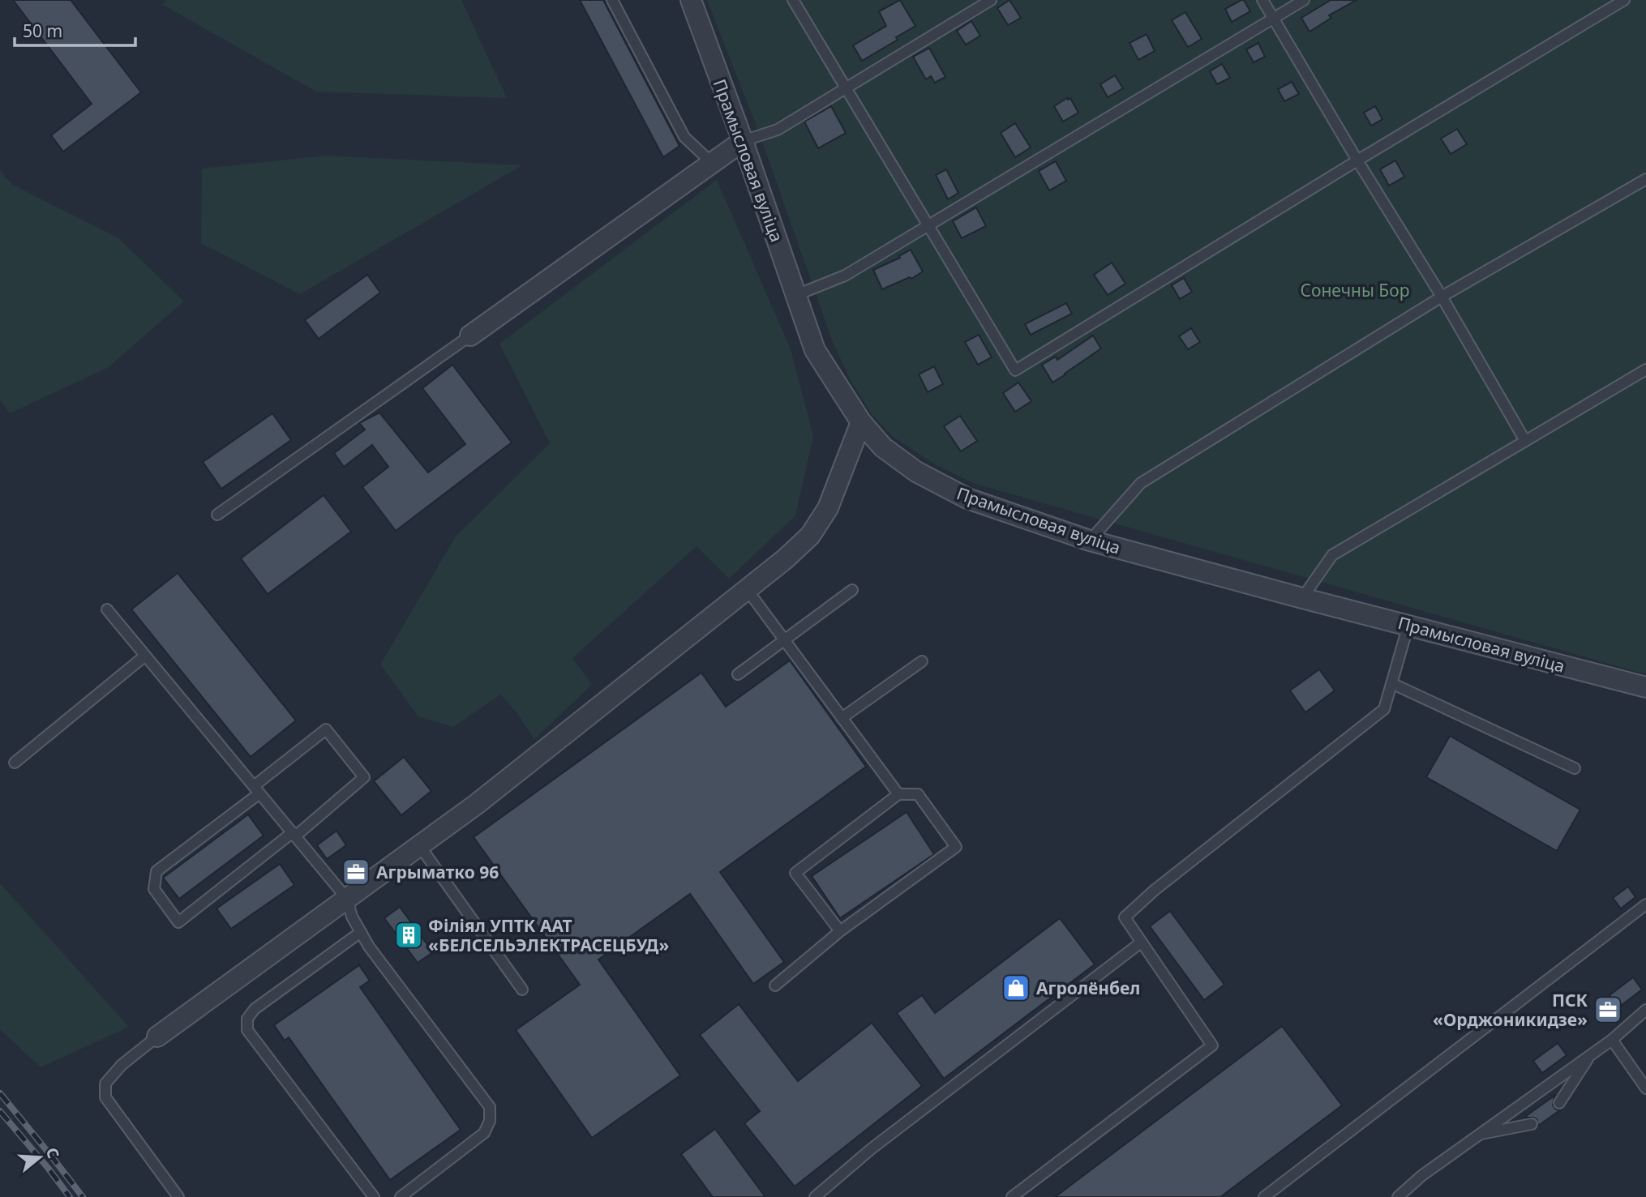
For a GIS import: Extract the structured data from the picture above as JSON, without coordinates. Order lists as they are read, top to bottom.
{
  "streets": {
    "street": ["Прамысловая вуліца"]
  },
  "parks": ["Сонечны Бор"],
  "places": {
    "office": ["Агрыматко 96", "ПСК «Орджоникидзе»"],
    "building": ["Філіял УПТК ААТ «БЕЛСЕЛЬЭЛЕКТРАСЕЦБУД»"],
    "shop": ["Агролёнбел"]
  },
  "scale_bar": "50 m",
  "north": "right"
}
